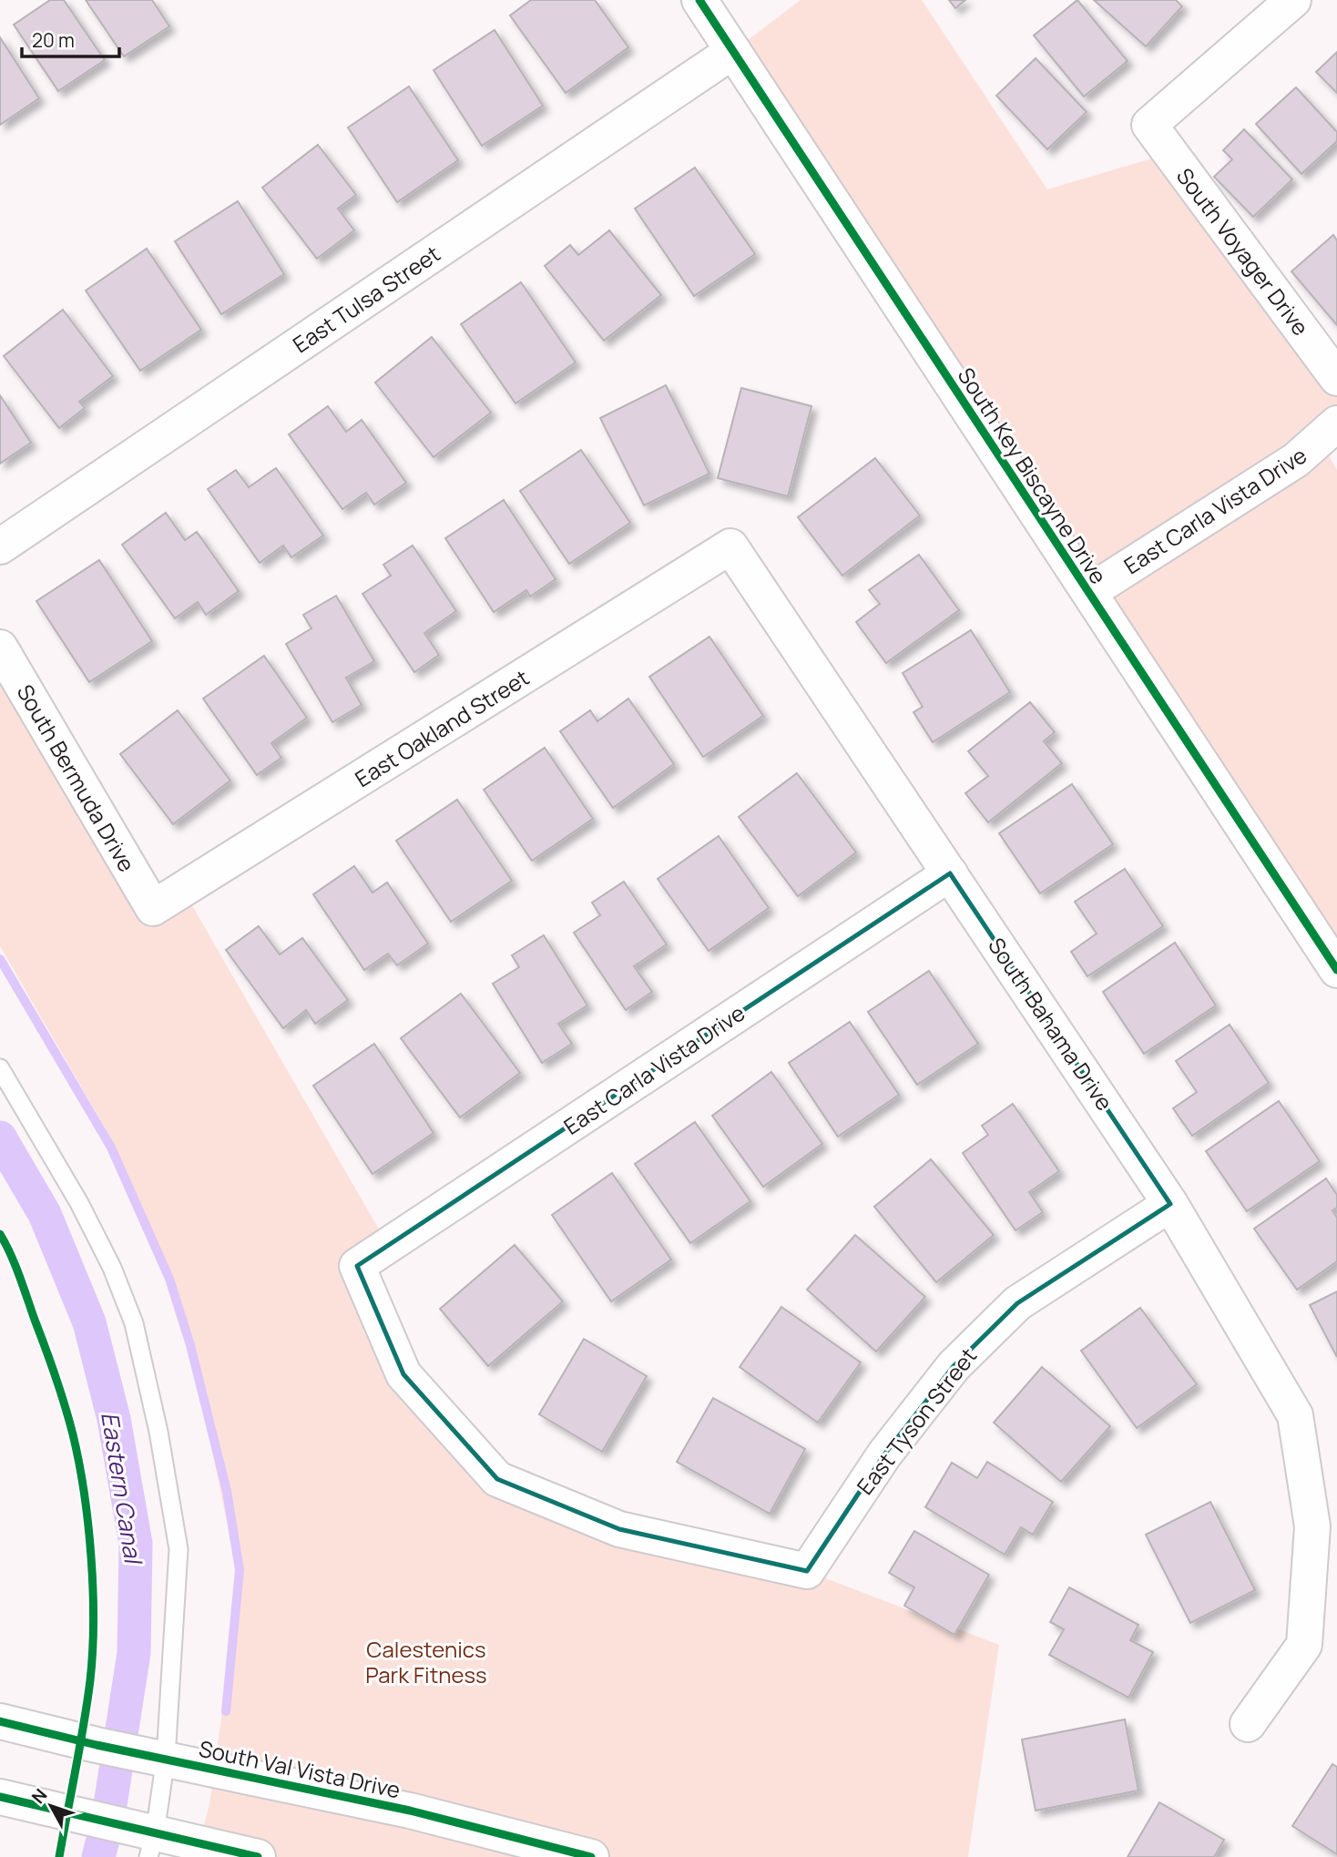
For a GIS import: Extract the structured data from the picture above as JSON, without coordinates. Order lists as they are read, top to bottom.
{
  "streets": {
    "street": [
      "South Voyager Drive",
      "East Tulsa Street",
      "South Key Biscayne Drive",
      "East Carla Vista Drive",
      "East Oakland Street",
      "South Bermuda Drive",
      "South Bahama Drive",
      "East Tyson Street",
      "South Val Vista Drive"
    ]
  },
  "crossings": [
    ["East Tulsa Street", "South Key Biscayne Drive"],
    ["South Key Biscayne Drive", "East Carla Vista Drive"],
    ["East Carla Vista Drive", "South Bahama Drive"],
    ["East Carla Vista Drive", "East Tyson Street"],
    ["East Oakland Street", "South Bermuda Drive"],
    ["East Oakland Street", "South Bahama Drive"],
    ["South Bahama Drive", "East Tyson Street"]
  ],
  "water": ["Eastern Canal"],
  "parks": ["Calestenics Park Fitness"],
  "scale_bar": "20 m",
  "north": "top left"
}
